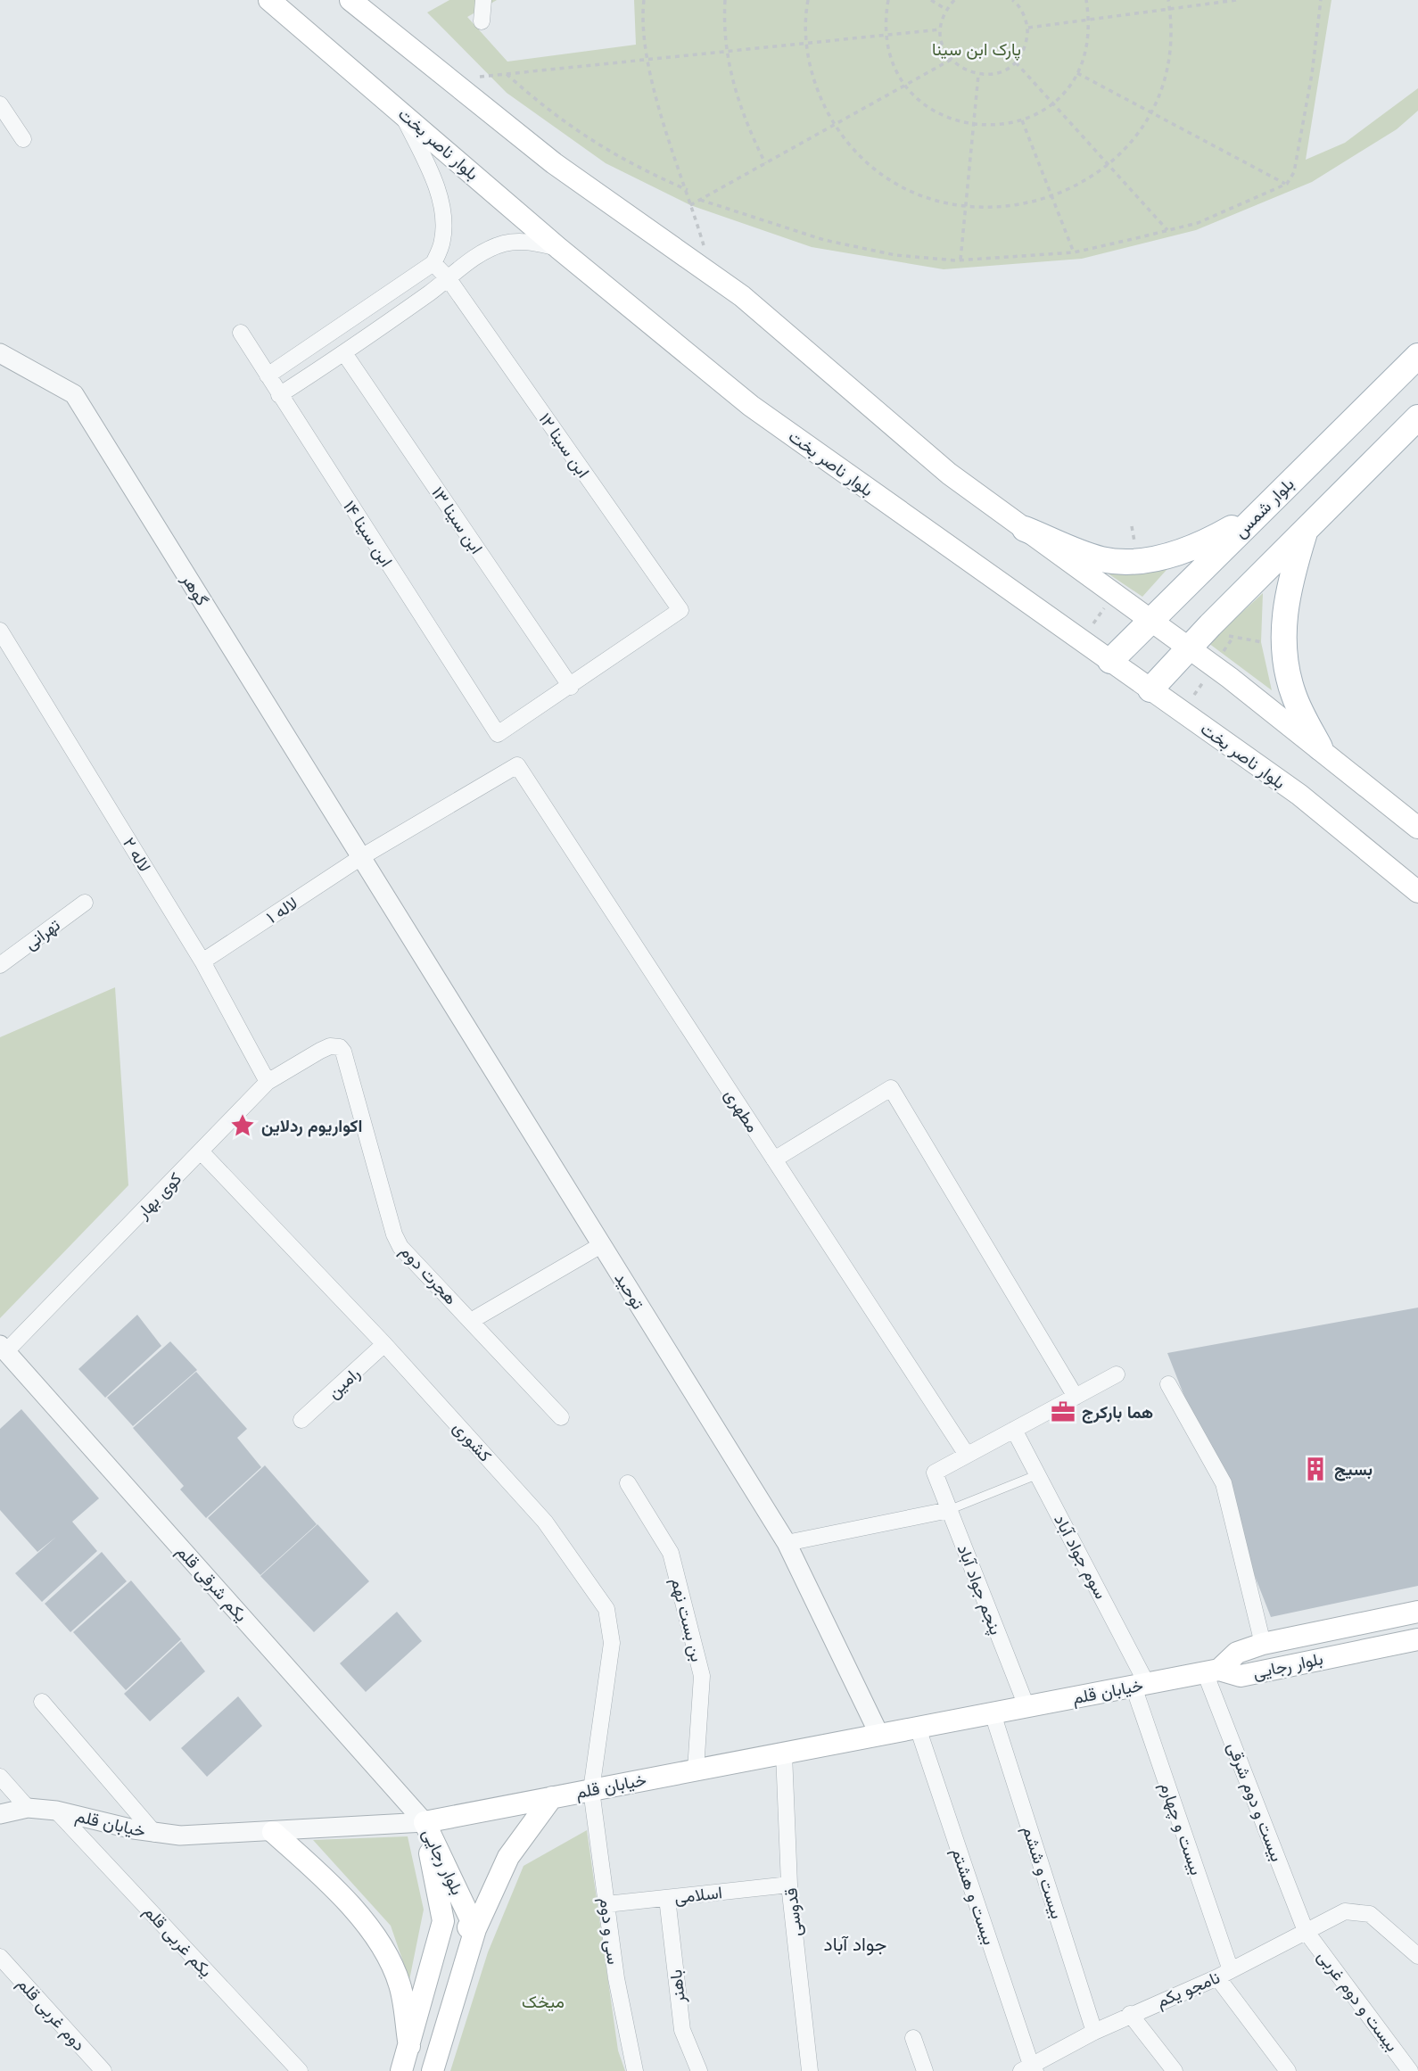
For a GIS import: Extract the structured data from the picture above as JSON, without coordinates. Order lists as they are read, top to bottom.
{
  "streets": {
    "main road": [
      "بلوار ناصر بخت",
      "بلوار شمس",
      "بلوار رجایی",
      "خیابان قلم"
    ],
    "street": [
      "ابن سینا ۱۲",
      "ابن سینا ۱۳",
      "ابن سینا ۱۴",
      "گوهر",
      "لاله ۲",
      "لاله ۱",
      "تهرانی",
      "مطهری",
      "کوی بهار",
      "هجرت دوم",
      "توحید",
      "رامین",
      "کشوری",
      "سوم جواد آباد",
      "یکم شرقی قلم",
      "پنجم جواد آباد",
      "بن بست نهم",
      "بیست و دوم شرقی",
      "بیست و چهارم",
      "بیست و ششم",
      "اسلامی",
      "بیست و هشتم",
      "قدوسی",
      "سی و دوم",
      "یکم غربی قلم",
      "باهنر",
      "نامجو یکم",
      "بیست و دوم غربی",
      "دوم غربی قلم"
    ]
  },
  "crossings": [
    ["بلوار ناصر بخت", "بلوار شمس"],
    ["ابن سینا ۱۲", "ابن سینا ۱۳"],
    ["ابن سینا ۱۲", "ابن سینا ۱۴"],
    ["ابن سینا ۱۳", "ابن سینا ۱۴"],
    ["گوهر", "لاله ۱"],
    ["گوهر", "توحید"],
    ["لاله ۲", "لاله ۱"],
    ["لاله ۲", "کوی بهار"],
    ["لاله ۱", "مطهری"],
    ["لاله ۱", "توحید"],
    ["مطهری", "پنجم جواد آباد"],
    ["کوی بهار", "هجرت دوم"],
    ["کوی بهار", "کشوری"],
    ["کوی بهار", "یکم شرقی قلم"],
    ["توحید", "خیابان قلم"],
    ["رامین", "کشوری"],
    ["کشوری", "خیابان قلم"],
    ["کشوری", "سی و دوم"],
    ["سوم جواد آباد", "خیابان قلم"],
    ["سوم جواد آباد", "بیست و چهارم"],
    ["یکم شرقی قلم", "بلوار رجایی"],
    ["یکم شرقی قلم", "خیابان قلم"],
    ["پنجم جواد آباد", "خیابان قلم"],
    ["بن بست نهم", "خیابان قلم"],
    ["بلوار رجایی", "خیابان قلم"],
    ["بلوار رجایی", "بیست و دوم شرقی"],
    ["خیابان قلم", "بیست و دوم شرقی"],
    ["خیابان قلم", "بیست و چهارم"],
    ["خیابان قلم", "بیست و ششم"],
    ["خیابان قلم", "بیست و هشتم"],
    ["خیابان قلم", "قدوسی"],
    ["خیابان قلم", "سی و دوم"],
    ["خیابان قلم", "یکم غربی قلم"],
    ["بیست و دوم شرقی", "نامجو یکم"],
    ["بیست و دوم شرقی", "بیست و دوم غربی"],
    ["بیست و چهارم", "نامجو یکم"],
    ["بیست و ششم", "نامجو یکم"],
    ["اسلامی", "قدوسی"],
    ["اسلامی", "سی و دوم"],
    ["اسلامی", "باهنر"],
    ["بیست و هشتم", "نامجو یکم"],
    ["نامجو یکم", "بیست و دوم غربی"]
  ],
  "districts": ["جواد آباد"],
  "parks": ["پارک ابن سینا", "میخک"],
  "places": {
    "place": ["اکواریوم ردلاین"],
    "office": ["هما بارکرج"],
    "building": ["بسیج"]
  }
}
